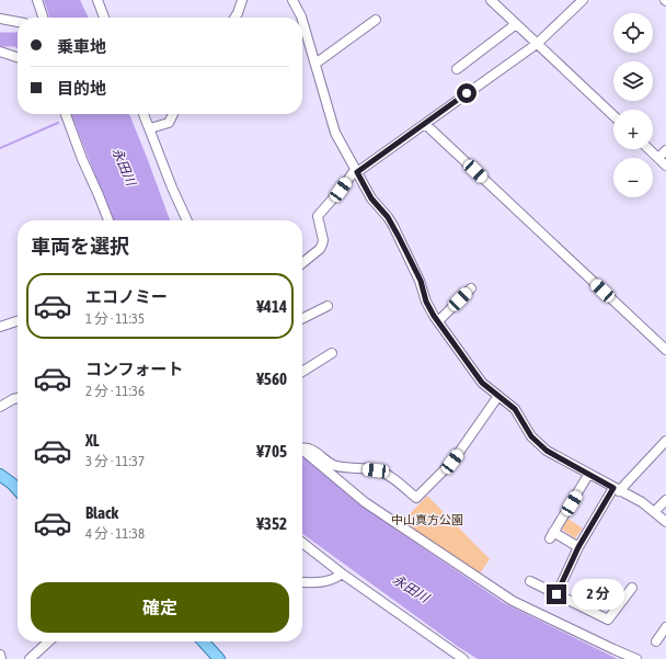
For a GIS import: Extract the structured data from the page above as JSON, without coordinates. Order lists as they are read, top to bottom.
{
  "water": ["永田川"],
  "parks": ["中山真方公園"],
  "page": {
    "map_buttons": ["+", "−"],
    "banner": ["乗車地", "目的地"],
    "heading": "車両を選択",
    "list": [
      {
        "name": "エコノミー",
        "note": "1 分 · 11:35",
        "value": "¥414"
      },
      {
        "name": "コンフォート",
        "note": "2 分 · 11:36",
        "value": "¥560"
      },
      {
        "name": "XL",
        "note": "3 分 · 11:37",
        "value": "¥705"
      },
      {
        "name": "Black",
        "note": "4 分 · 11:38",
        "value": "¥352"
      }
    ],
    "buttons": "確定",
    "bubble": "2 分"
  }
}
